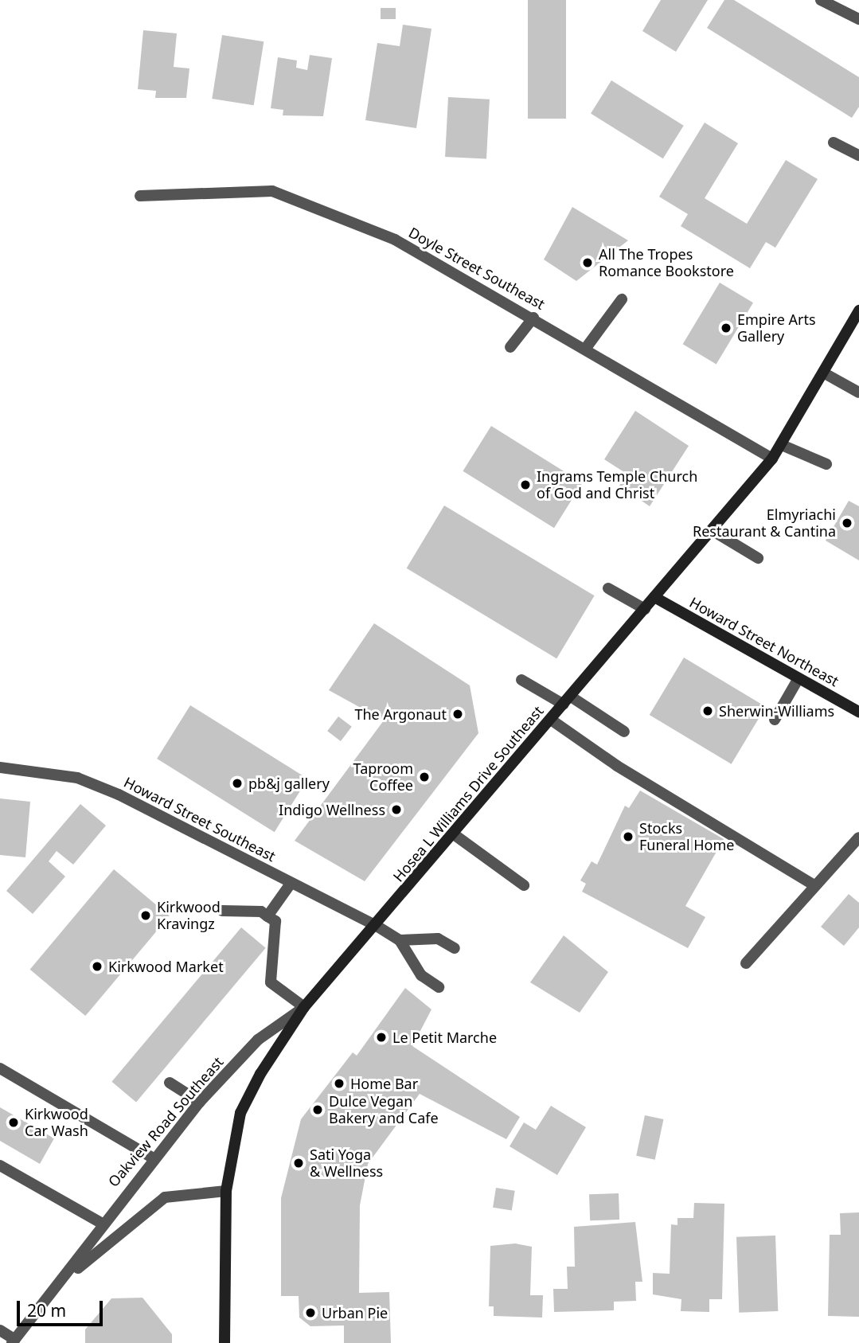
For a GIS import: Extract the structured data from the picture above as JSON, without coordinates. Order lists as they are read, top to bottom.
{
  "streets": {
    "street": [
      "Doyle Street Southeast",
      "Howard Street Northeast",
      "Hosea L Williams Drive Southeast",
      "Howard Street Southeast",
      "Oakview Road Southeast"
    ]
  },
  "crossings": [
    ["Doyle Street Southeast", "Hosea L Williams Drive Southeast"],
    ["Howard Street Northeast", "Hosea L Williams Drive Southeast"],
    ["Hosea L Williams Drive Southeast", "Howard Street Southeast"],
    ["Hosea L Williams Drive Southeast", "Oakview Road Southeast"]
  ],
  "places": [
    "All The Tropes Romance Bookstore",
    "Empire Arts Gallery",
    "Ingrams Temple Church of God and Christ",
    "Elmyriachi Restaurant & Cantina",
    "Sherwin-Williams",
    "The Argonaut",
    "Taproom Coffee",
    "pb&j gallery",
    "Indigo Wellness",
    "Stocks Funeral Home",
    "Kirkwood Kravingz",
    "Kirkwood Market",
    "Le Petit Marche",
    "Home Bar",
    "Dulce Vegan Bakery and Cafe",
    "Kirkwood Car Wash",
    "Sati Yoga & Wellness",
    "Urban Pie"
  ],
  "scale_bar": "20 m"
}
